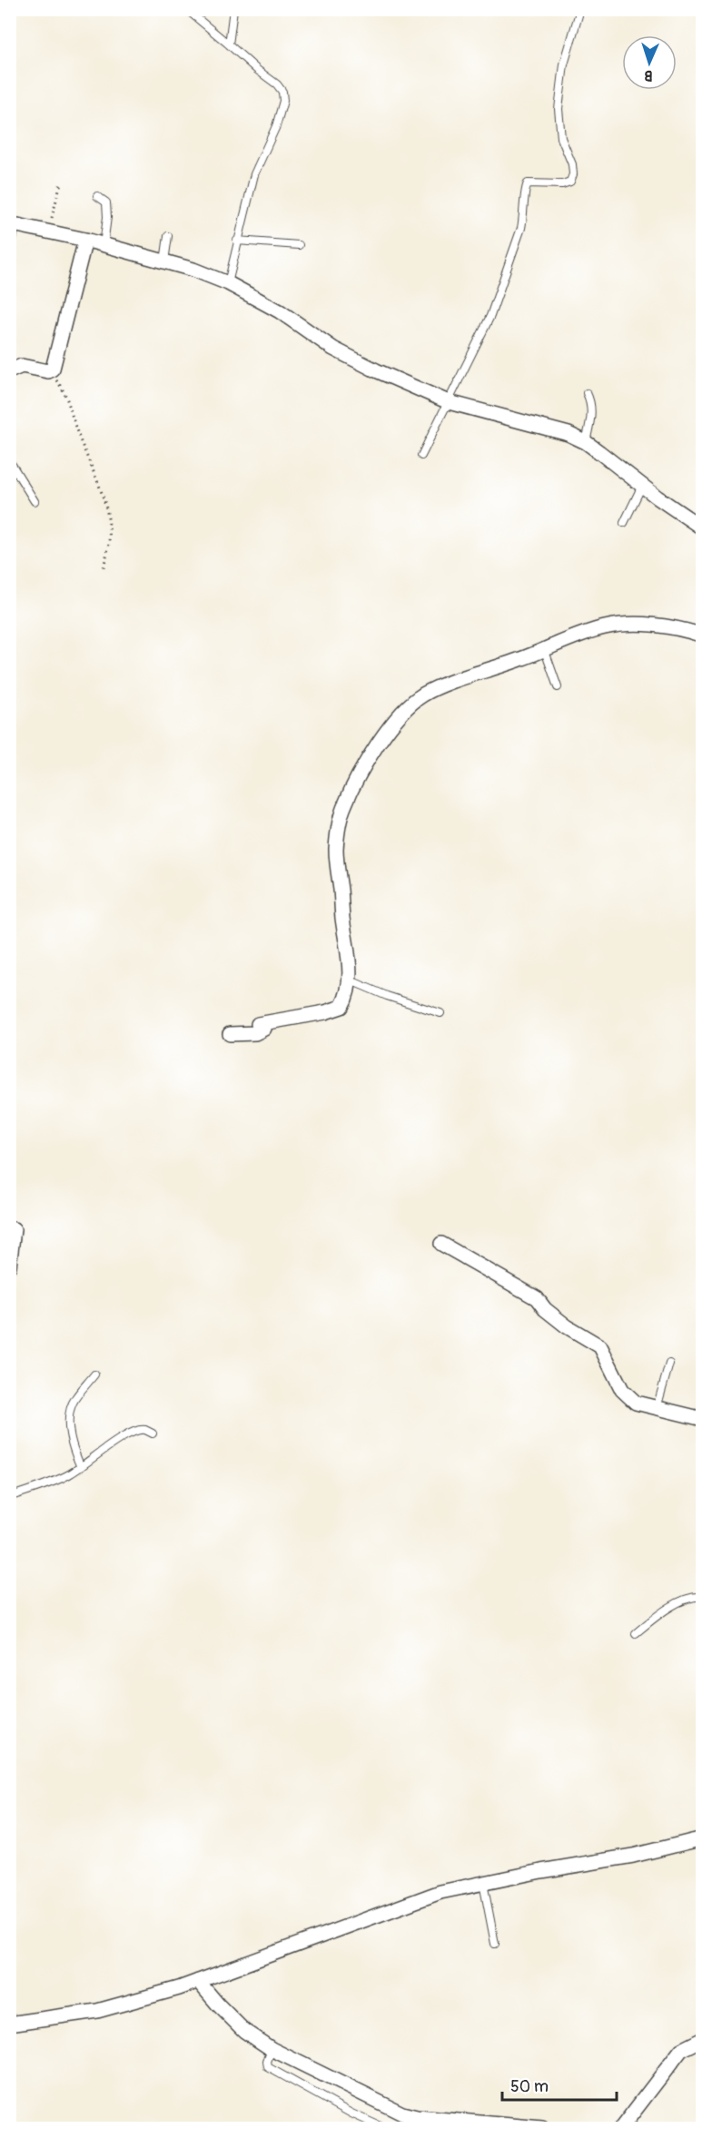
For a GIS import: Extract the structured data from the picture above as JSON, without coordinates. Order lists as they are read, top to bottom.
{
  "scale_bar": "50 m",
  "north": "bottom"
}
